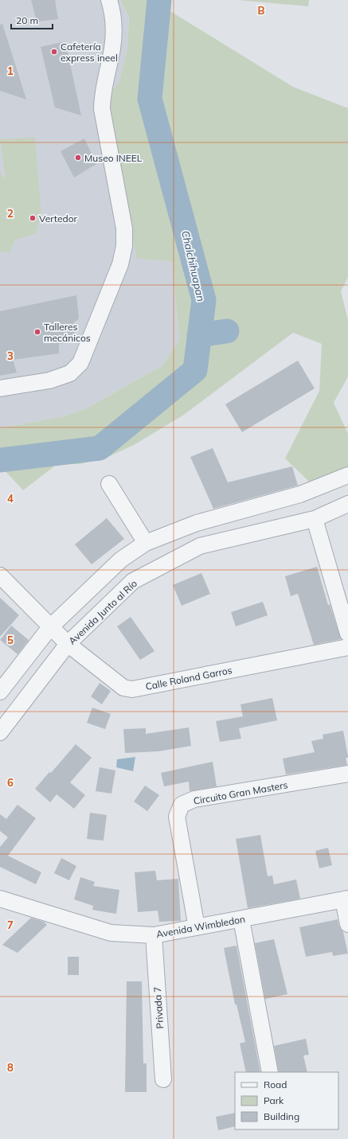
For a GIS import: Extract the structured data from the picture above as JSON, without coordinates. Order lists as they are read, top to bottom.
{
  "streets": {
    "street": [
      "Avenida Junto al Río",
      "Calle Roland Garros",
      "Circuito Gran Masters",
      "Avenida Wimbledon",
      "Privada 7"
    ]
  },
  "crossings": [
    ["Avenida Junto al Río", "Calle Roland Garros"],
    ["Circuito Gran Masters", "Avenida Wimbledon"],
    ["Avenida Wimbledon", "Privada 7"]
  ],
  "water": ["Chalchihuapan"],
  "places": [
    "Cafetería express ineel",
    "Museo INEEL",
    "Vertedor",
    "Talleres mecánicos"
  ],
  "legend": ["Road", "Park", "Building"],
  "scale_bar": "20 m",
  "grid": {
    "columns": ["B"],
    "rows": [
      "1",
      "2",
      "3",
      "4",
      "5",
      "6",
      "7",
      "8"
    ]
  }
}
